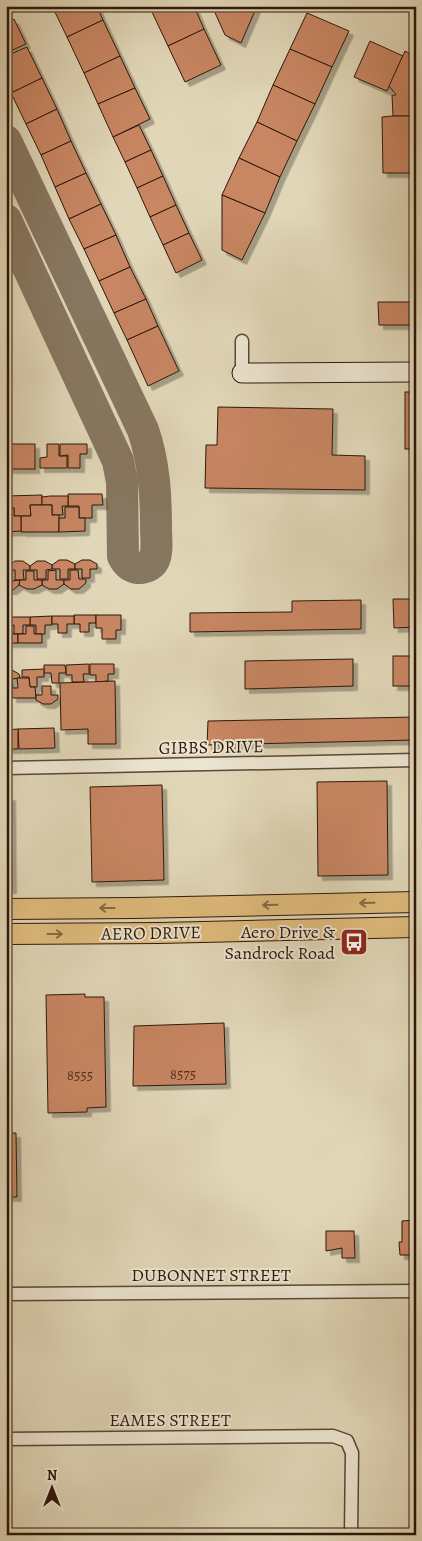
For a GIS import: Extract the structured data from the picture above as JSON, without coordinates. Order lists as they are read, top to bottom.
{
  "streets": {
    "main road": ["AERO DRIVE"],
    "street": ["GIBBS DRIVE", "DUBONNET STREET", "EAMES STREET"]
  },
  "places": {
    "bus stop": ["Aero Drive & Sandrock Road"]
  },
  "house_numbers": ["8575", "8555"],
  "north": "top"
}
